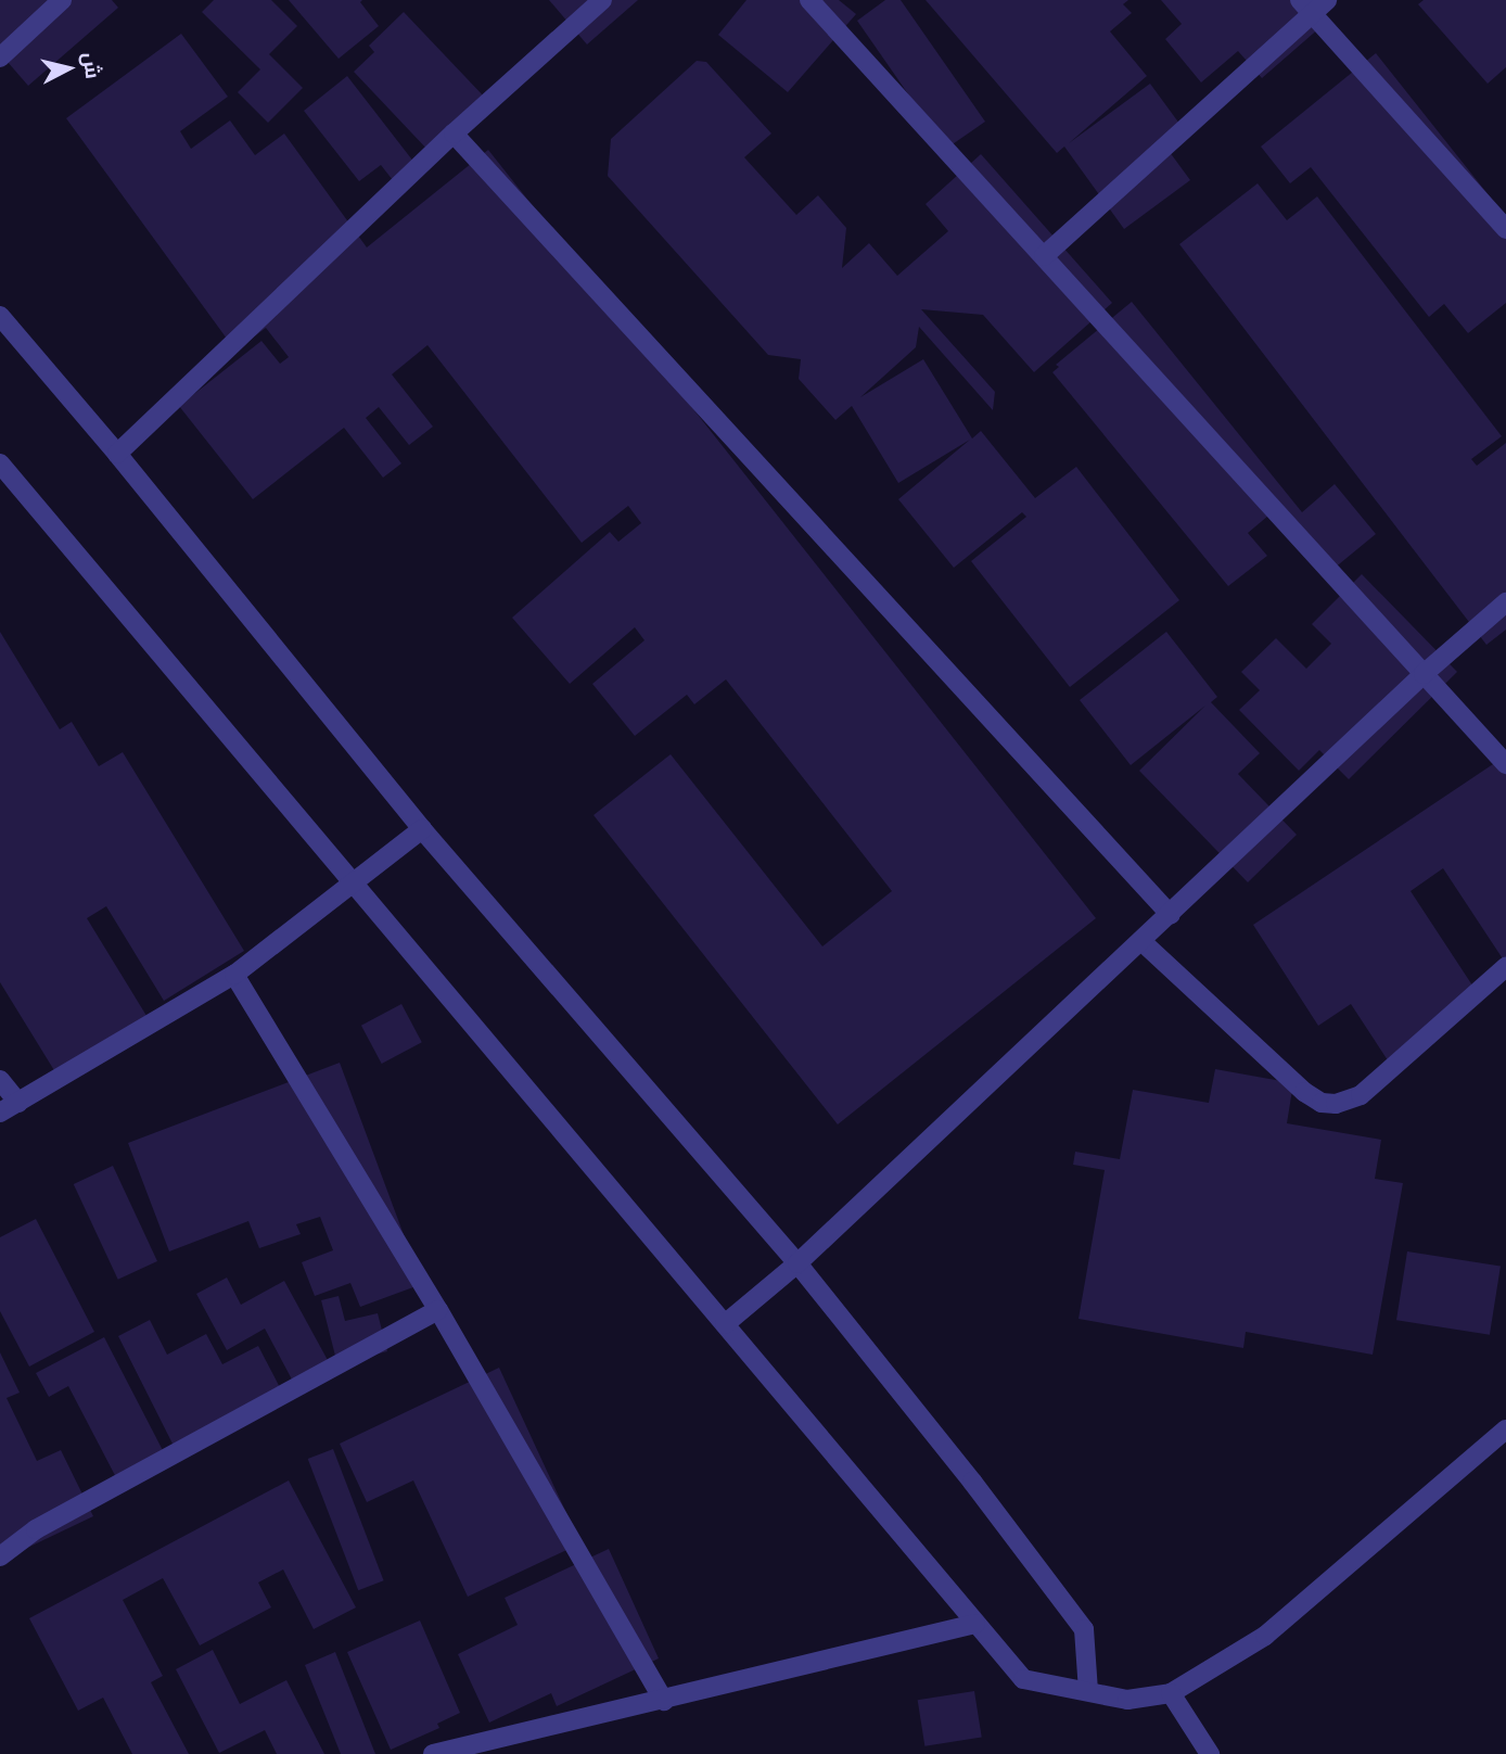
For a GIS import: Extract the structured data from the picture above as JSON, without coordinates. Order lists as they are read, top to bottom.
{
  "north": "right"
}
